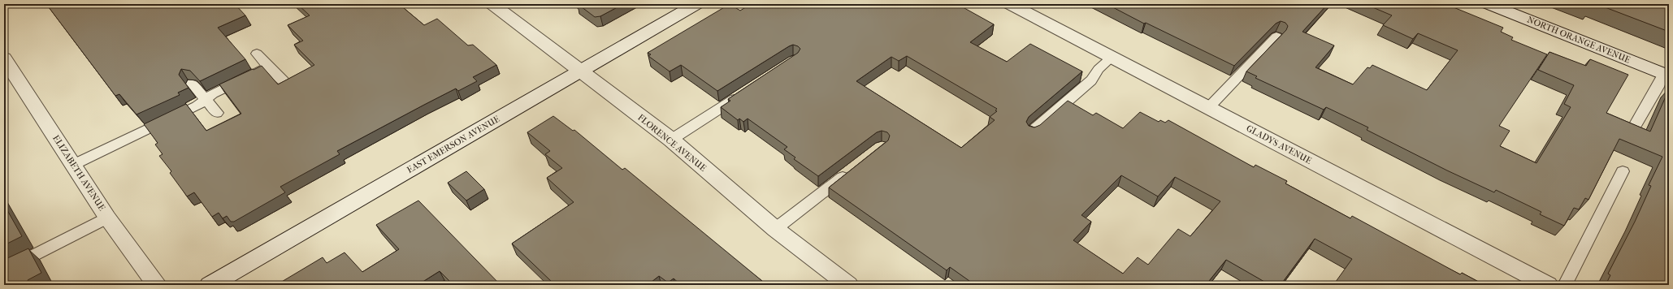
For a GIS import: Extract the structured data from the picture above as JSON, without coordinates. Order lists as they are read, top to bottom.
{
  "streets": {
    "street": [
      "NORTH ORANGE AVENUE",
      "FLORENCE AVENUE",
      "EAST EMERSON AVENUE",
      "GLADYS AVENUE",
      "ELIZABETH AVENUE"
    ]
  },
  "crossings": [
    ["FLORENCE AVENUE", "EAST EMERSON AVENUE"]
  ]
}
